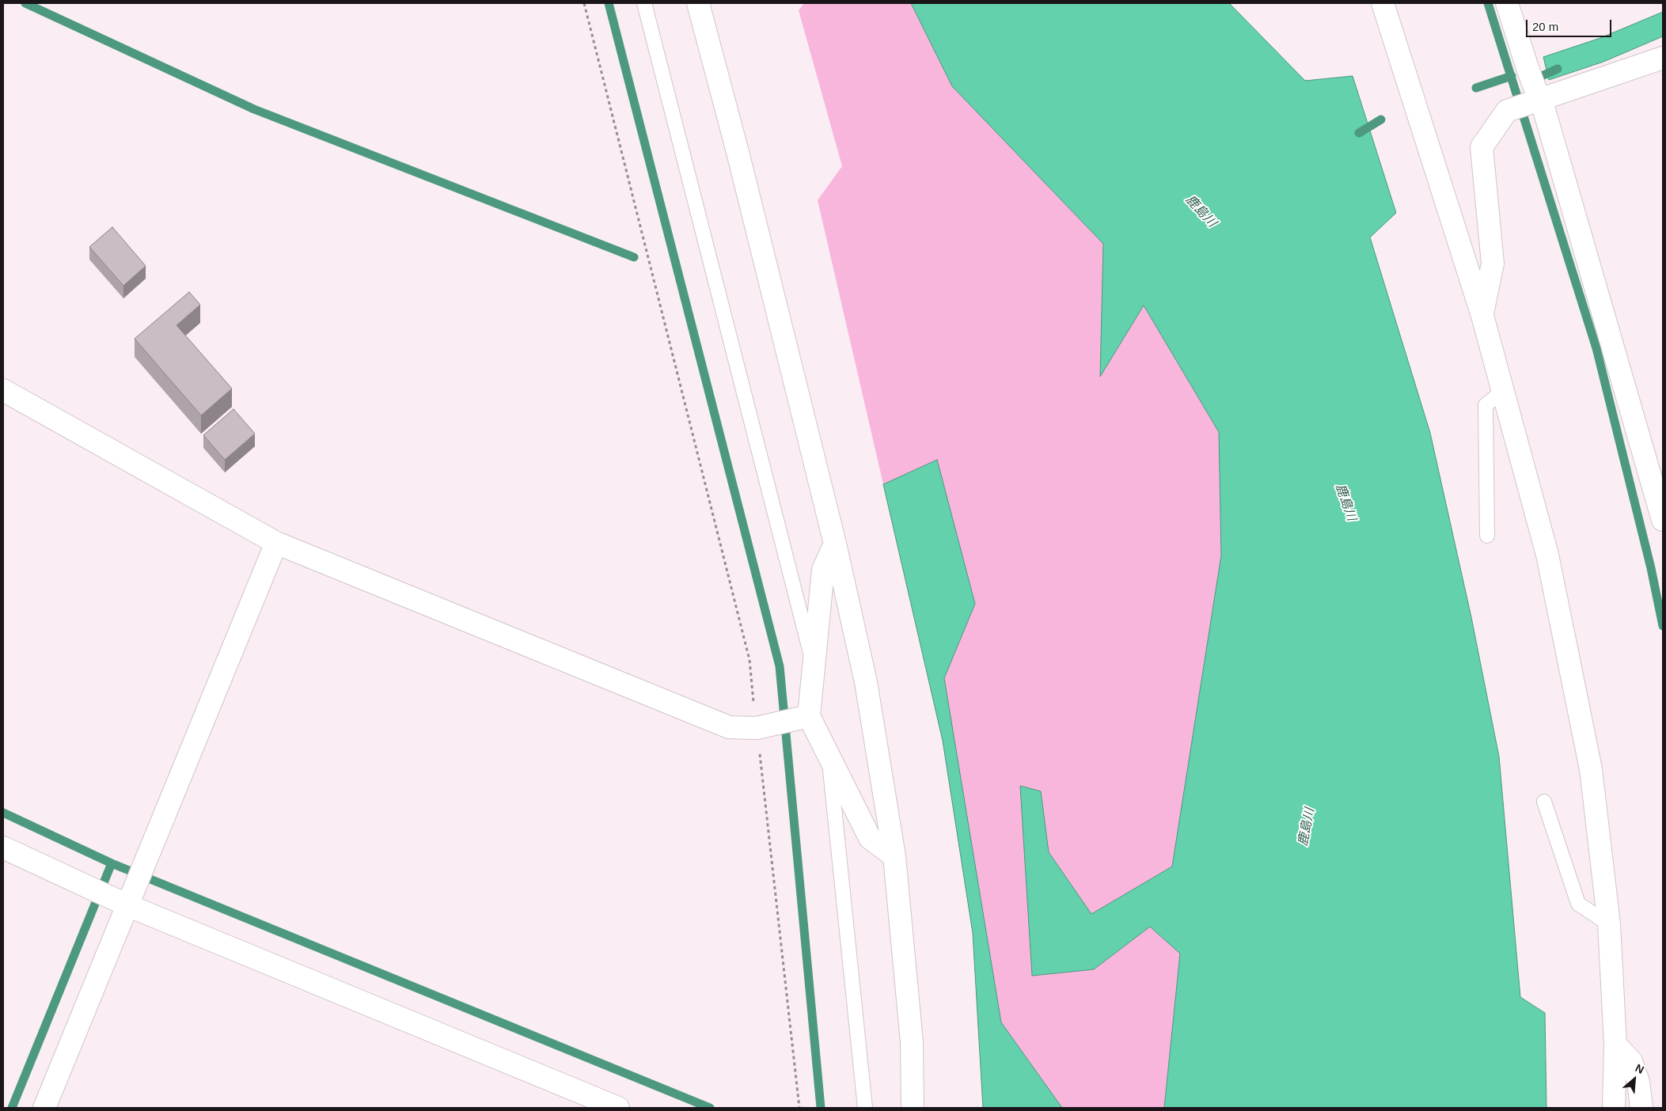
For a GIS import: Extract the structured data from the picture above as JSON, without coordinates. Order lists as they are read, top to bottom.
{
  "water": ["鹿島川"],
  "scale_bar": "20 m",
  "north": "top right"
}
